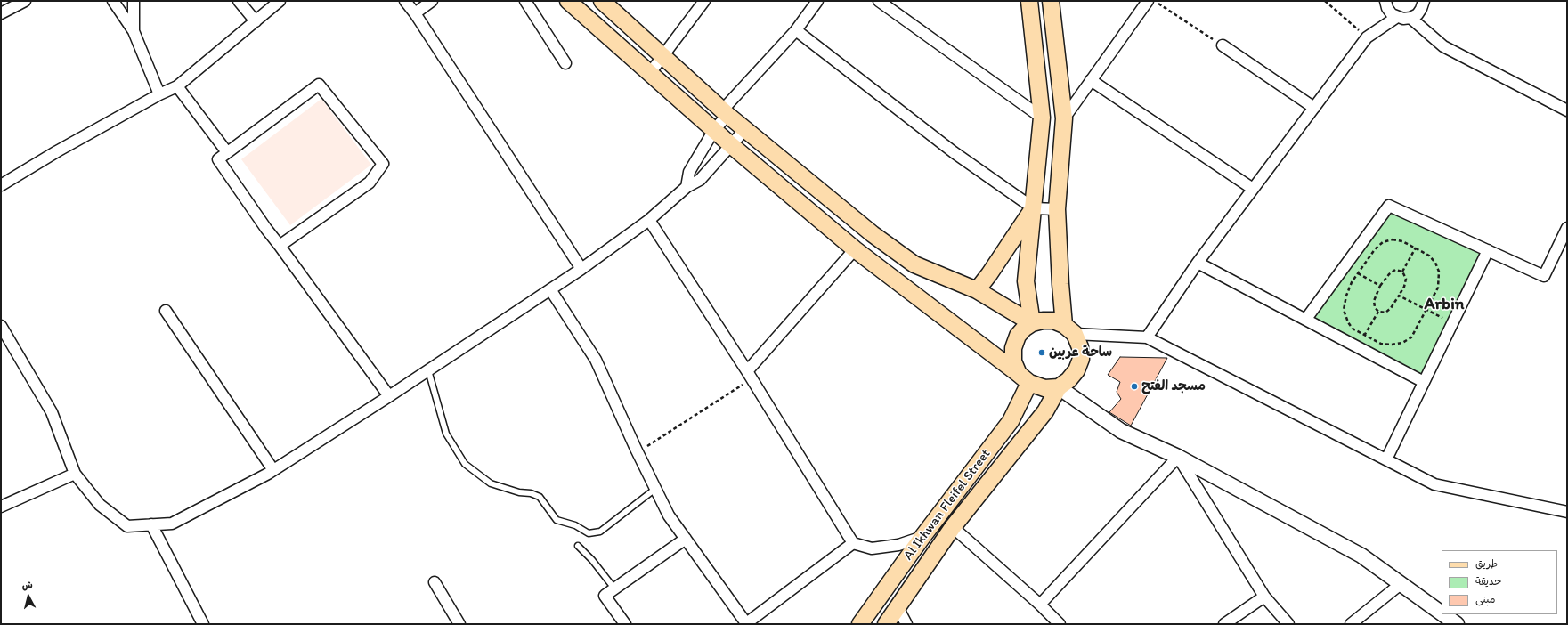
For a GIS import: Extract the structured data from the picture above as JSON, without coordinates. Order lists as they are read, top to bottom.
{
  "streets": {
    "main road": ["Al Ikhwan Fleifel Street"]
  },
  "districts": ["Arbin"],
  "places": ["ساحة عربين", "مسجد الفتح"],
  "legend": ["طريق", "حديقة", "مبنى"],
  "north": "top"
}
